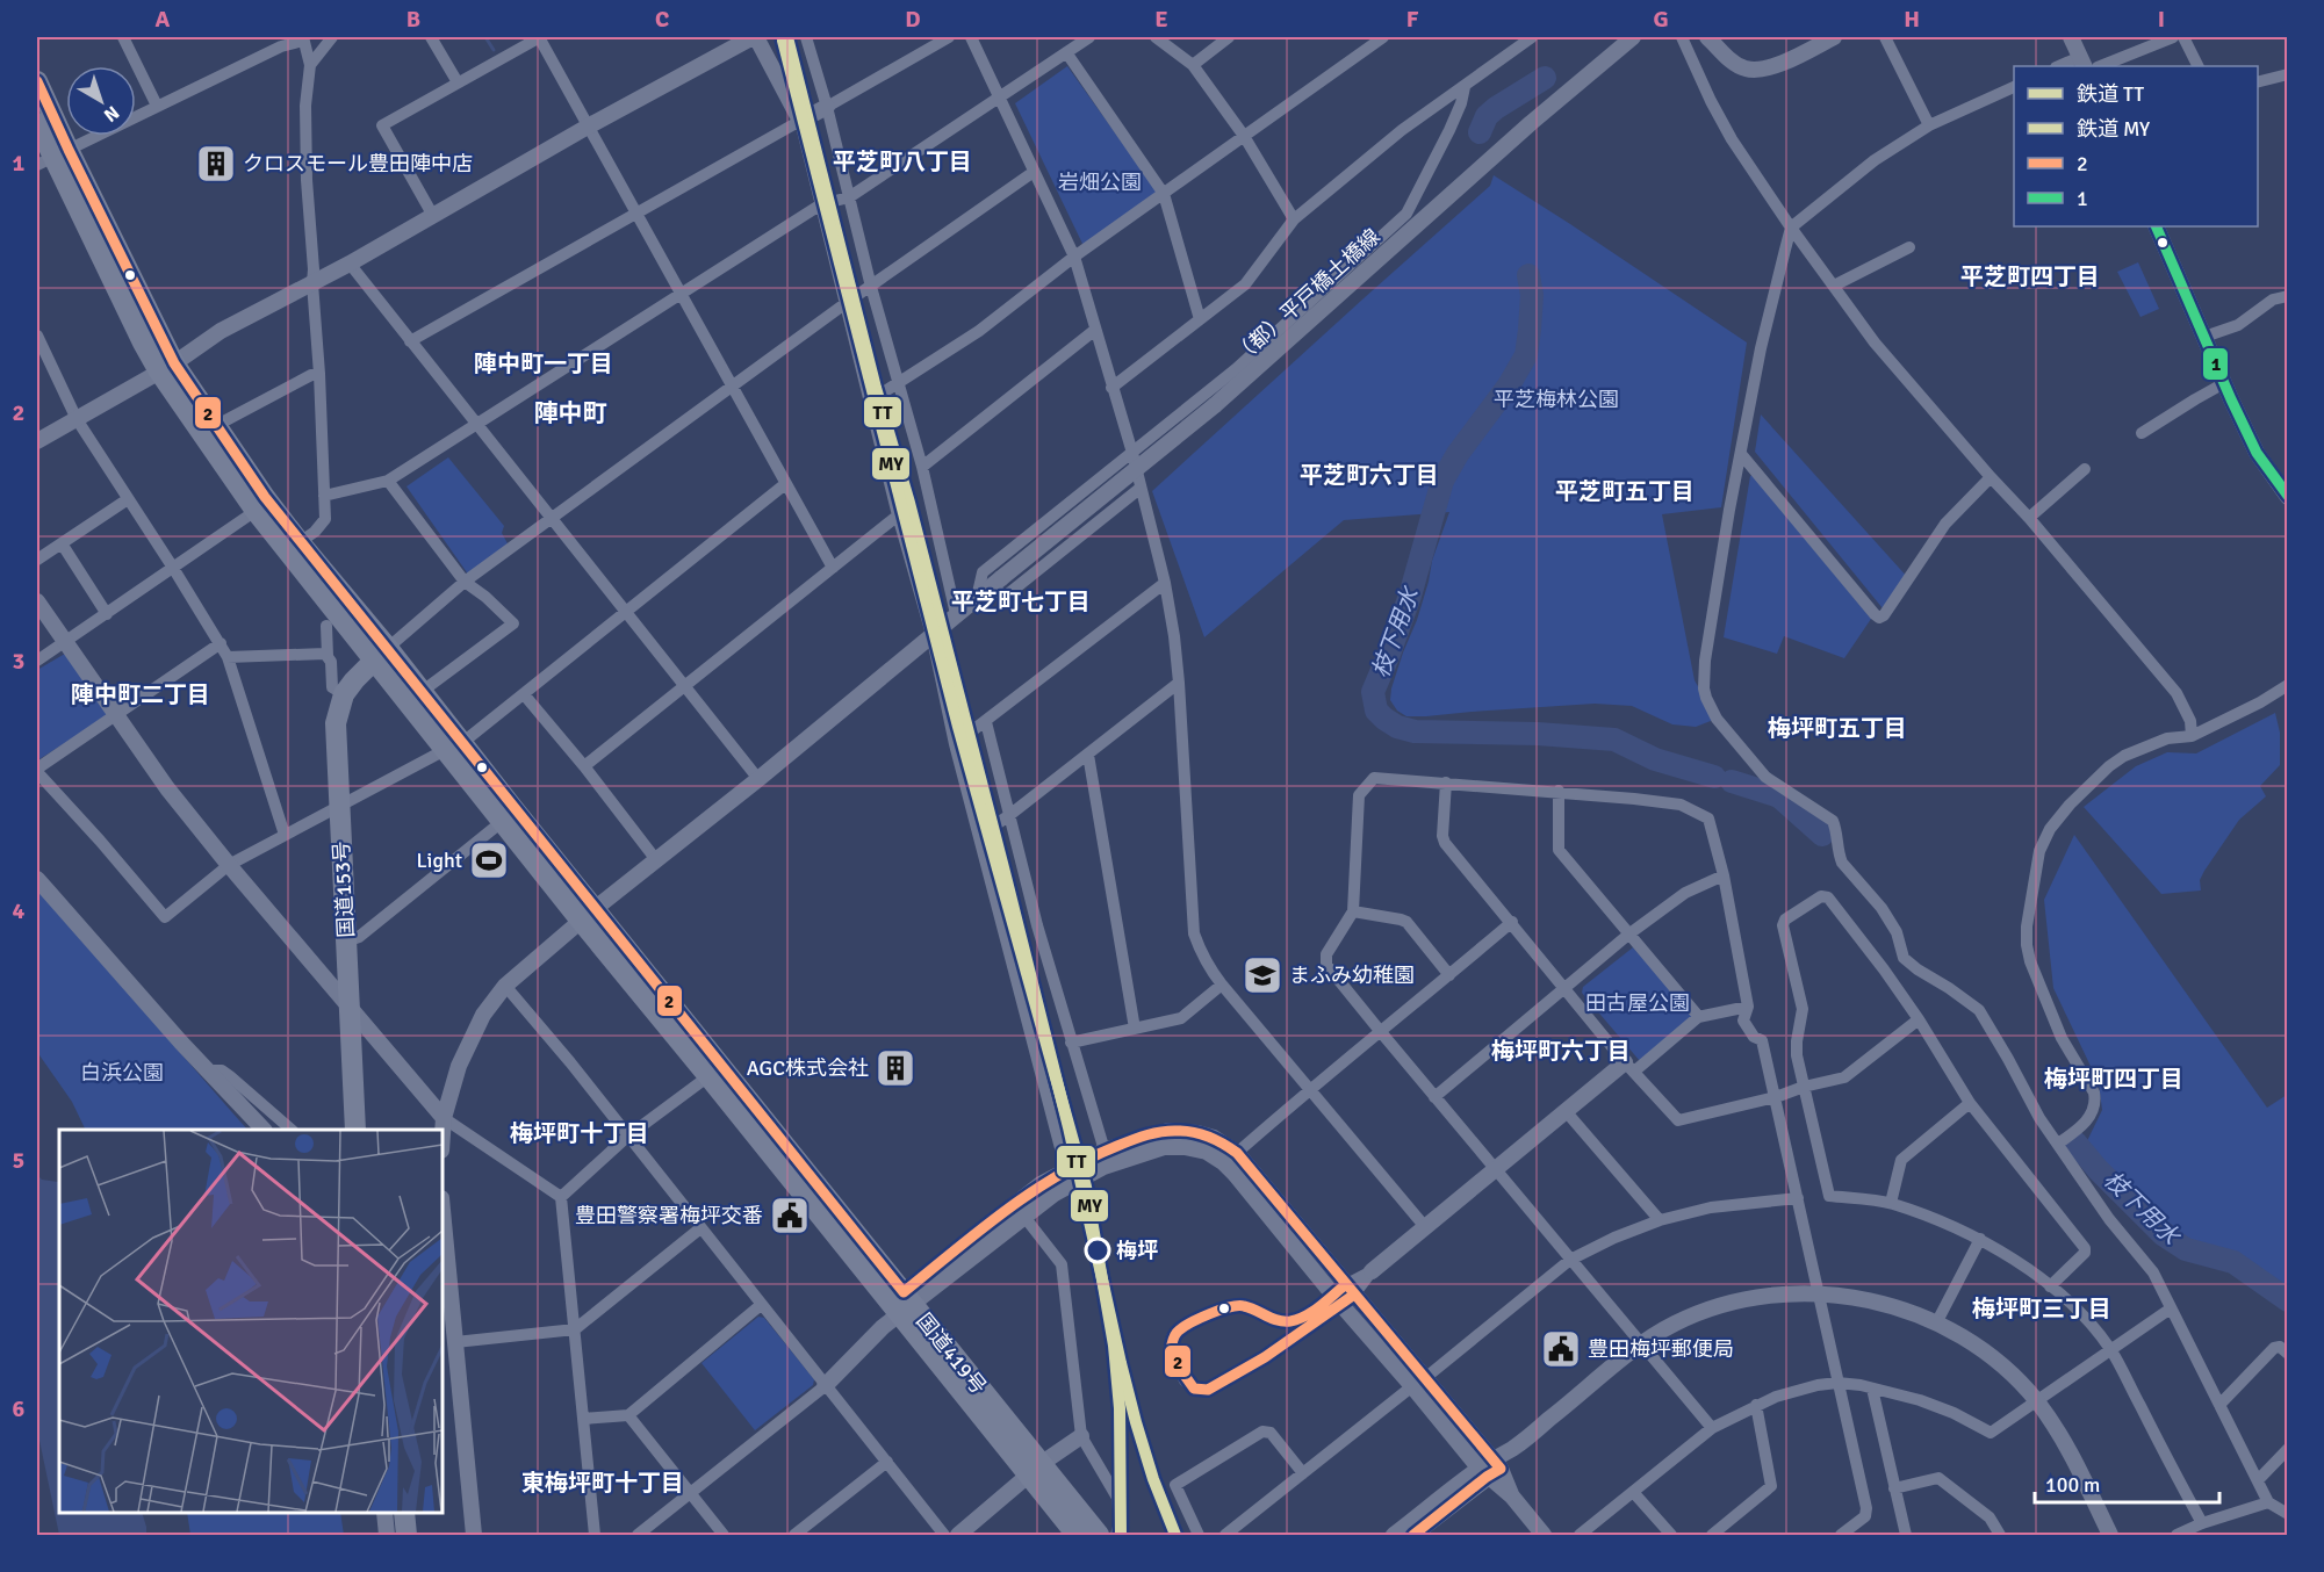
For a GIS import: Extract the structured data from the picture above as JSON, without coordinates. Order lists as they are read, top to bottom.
{
  "streets": {
    "highway": ["国道153号", "国道419号"],
    "street": ["（都）平戸橋土橋線"]
  },
  "crossings": [
    ["（都）平戸橋土橋線", "国道419号"],
    ["国道153号", "国道419号"]
  ],
  "districts": [
    "平芝町八丁目",
    "平芝町四丁目",
    "陣中町一丁目",
    "陣中町",
    "平芝町六丁目",
    "平芝町五丁目",
    "平芝町七丁目",
    "陣中町二丁目",
    "梅坪町五丁目",
    "梅坪町六丁目",
    "梅坪町四丁目",
    "梅坪町十丁目",
    "梅坪町三丁目",
    "東梅坪町十丁目"
  ],
  "water": ["枝下用水"],
  "parks": [
    "岩畑公園",
    "平芝梅林公園",
    "田古屋公園",
    "白浜公園"
  ],
  "places": {
    "building": ["クロスモール豊田陣中店", "AGC株式会社"],
    "sports": ["Light"],
    "school or university": ["まふみ幼稚園"],
    "public building": ["豊田警察署梅坪交番", "豊田梅坪郵便局"],
    "other": ["梅坪"]
  },
  "lines": [
    "rail line TT",
    "rail line MY",
    "transit line 2",
    "transit line 1"
  ],
  "legend": [
    "鉄道 TT",
    "鉄道 MY",
    "2",
    "1"
  ],
  "scale_bar": "100 m",
  "north": "bottom right",
  "grid": {
    "columns": [
      "A",
      "B",
      "C",
      "D",
      "E",
      "F",
      "G",
      "H",
      "I"
    ],
    "rows": [
      "1",
      "2",
      "3",
      "4",
      "5",
      "6"
    ]
  }
}
